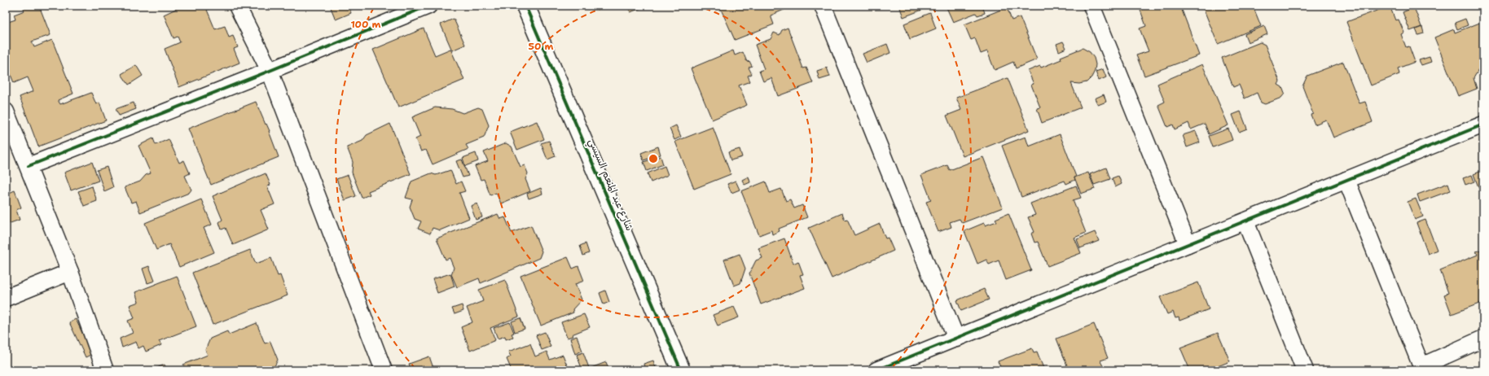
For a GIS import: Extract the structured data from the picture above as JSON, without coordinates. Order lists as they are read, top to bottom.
{
  "streets": {
    "street": ["شارع عبد المنعم السيسي"]
  },
  "rings": ["100 m", "50 m"]
}
